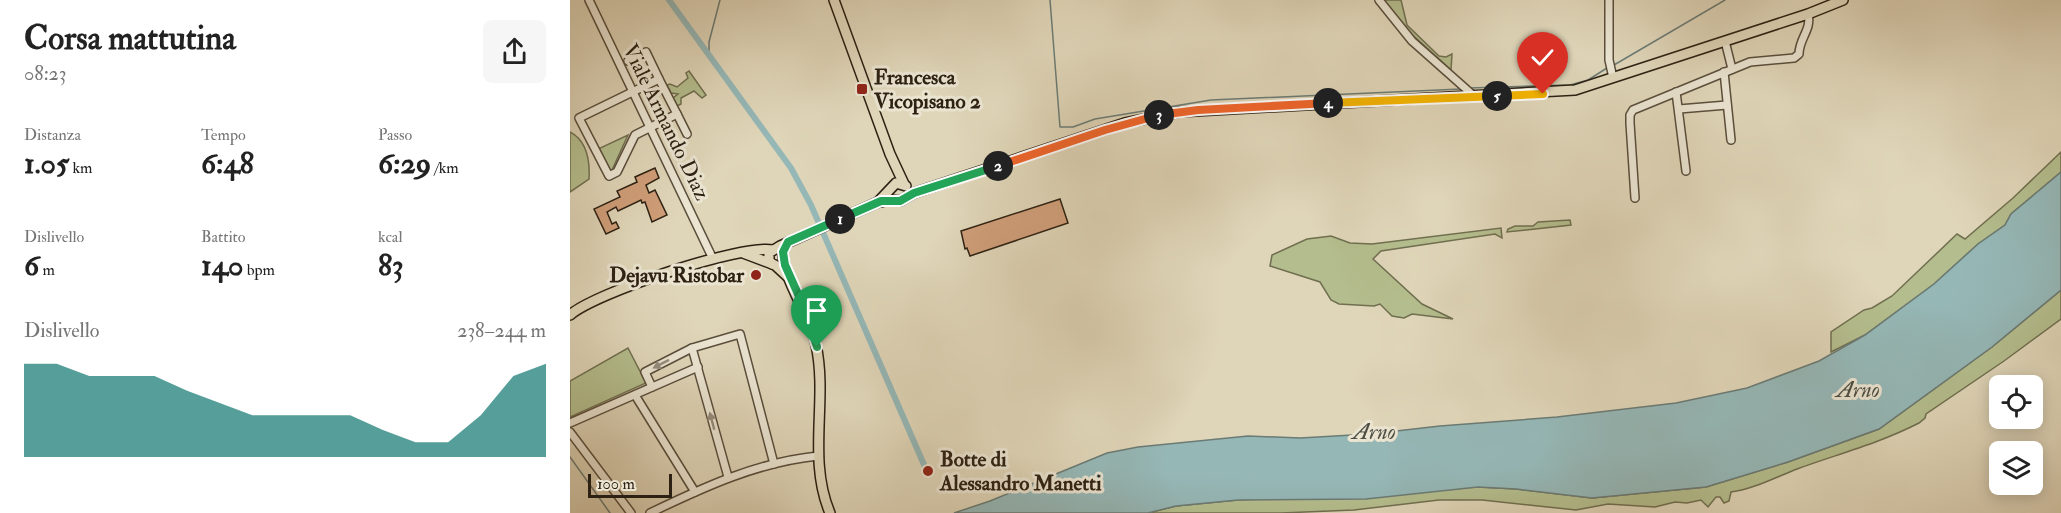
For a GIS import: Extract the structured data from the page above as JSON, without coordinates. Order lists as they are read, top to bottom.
{
  "streets": {
    "street": ["Viale Armando Diaz"]
  },
  "water": ["Arno"],
  "places": {
    "transit": ["Francesca Vicopisano 2"],
    "other": ["Dejavu Ristobar", "Botte di Alessandro Manetti"]
  },
  "scale_bar": "100 m",
  "page": {
    "heading": ["Corsa mattutina", "08:23"],
    "pins": [
      "5",
      "4",
      "3",
      "2",
      "1"
    ],
    "stats": [
      ["Distanza", "1.05 km"],
      ["Tempo", "6:48"],
      ["Passo", "6:29 /km"],
      ["Dislivello", "6 m"],
      ["Battito", "140 bpm"],
      ["kcal", "83"]
    ],
    "chart": ["Dislivello", "238–244 m"],
    "scale": "100 m"
  }
}
